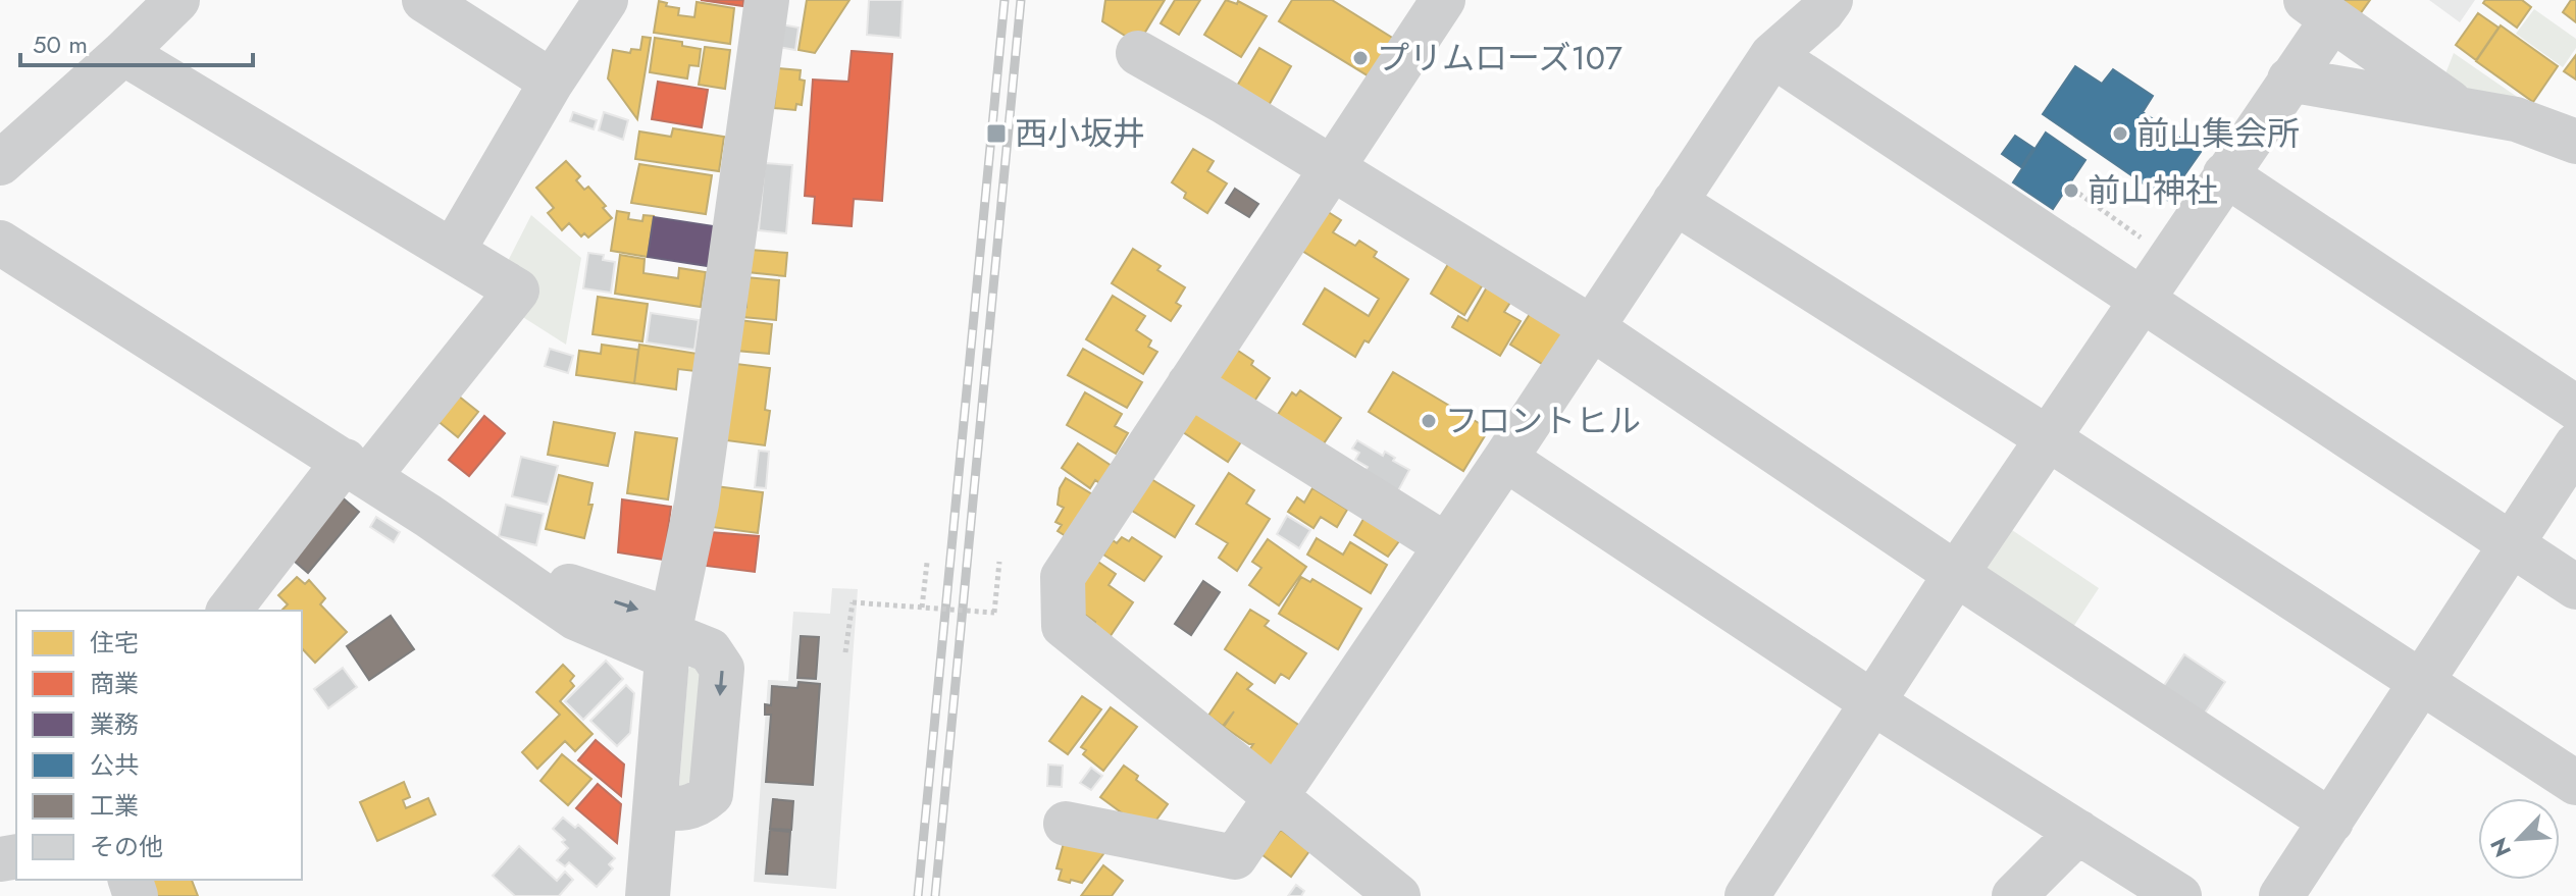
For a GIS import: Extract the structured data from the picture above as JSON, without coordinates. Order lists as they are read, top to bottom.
{
  "places": {
    "other": [
      "プリムローズ107",
      "前山集会所",
      "前山神社",
      "フロントヒル"
    ],
    "transit": ["西小坂井"]
  },
  "legend": [
    "住宅",
    "商業",
    "業務",
    "公共",
    "工業",
    "その他"
  ],
  "scale_bar": "50 m",
  "north": "bottom left"
}
